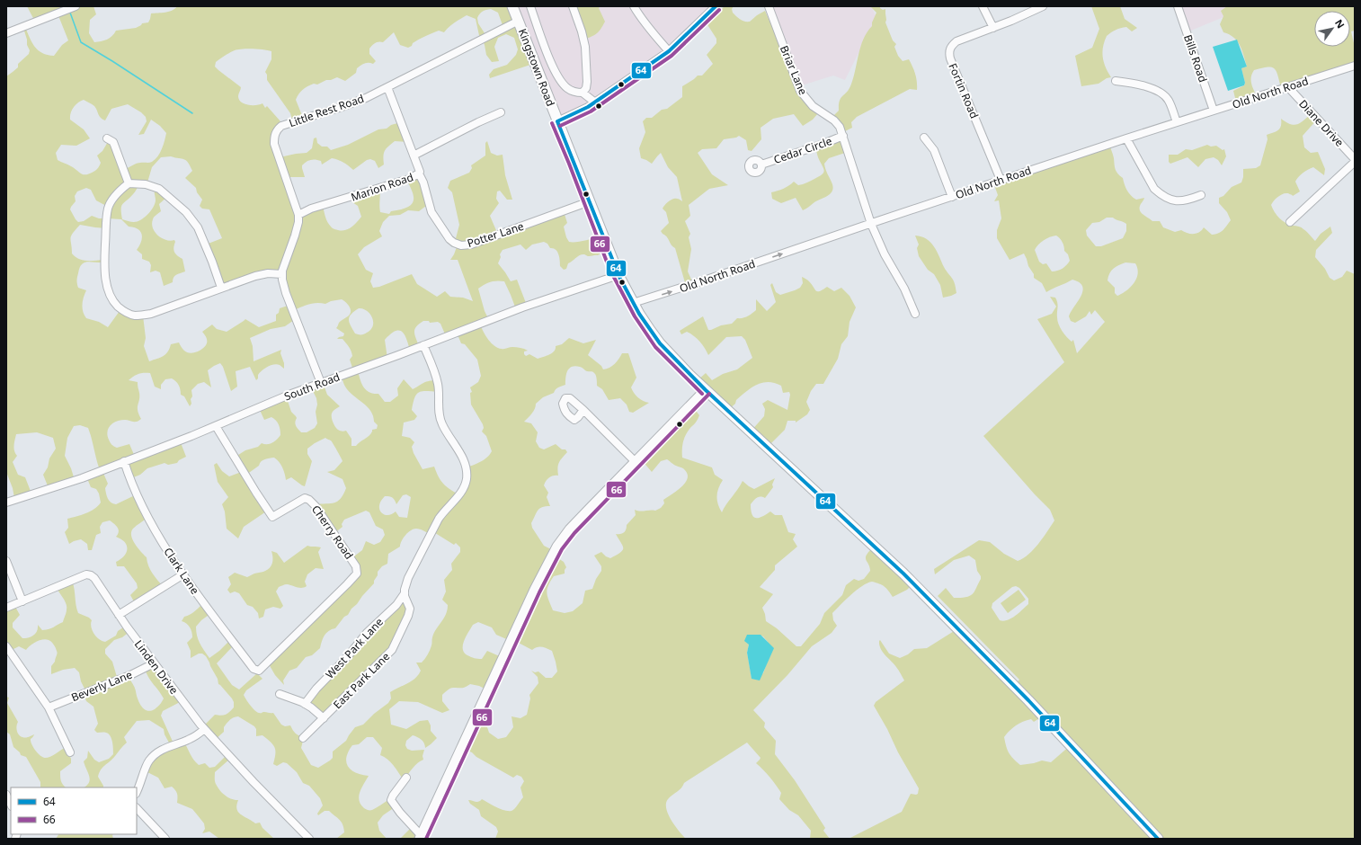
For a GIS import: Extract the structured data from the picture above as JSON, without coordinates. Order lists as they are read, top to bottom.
{
  "streets": {
    "main road": ["Kingstown Road"],
    "street": [
      "Bills Road",
      "Briar Lane",
      "Fortin Road",
      "Old North Road",
      "Little Rest Road",
      "Diane Drive",
      "Cedar Circle",
      "Marion Road",
      "Potter Lane",
      "South Road",
      "Cherry Road",
      "Clark Lane",
      "West Park Lane",
      "Linden Drive",
      "East Park Lane",
      "Beverly Lane"
    ]
  },
  "crossings": [
    ["Bills Road", "Old North Road"],
    ["Kingstown Road", "Old North Road"],
    ["Kingstown Road", "Little Rest Road"],
    ["Kingstown Road", "Potter Lane"],
    ["Kingstown Road", "South Road"],
    ["Briar Lane", "Old North Road"],
    ["Briar Lane", "Cedar Circle"],
    ["Fortin Road", "Old North Road"],
    ["Old North Road", "Diane Drive"],
    ["Little Rest Road", "Marion Road"],
    ["Little Rest Road", "South Road"],
    ["Marion Road", "Potter Lane"],
    ["South Road", "Cherry Road"],
    ["South Road", "Clark Lane"],
    ["Cherry Road", "Clark Lane"],
    ["West Park Lane", "East Park Lane"],
    ["Linden Drive", "Beverly Lane"]
  ],
  "lines": ["transit line 64", "transit line 66"],
  "legend": ["64", "66"],
  "north": "top right"
}
